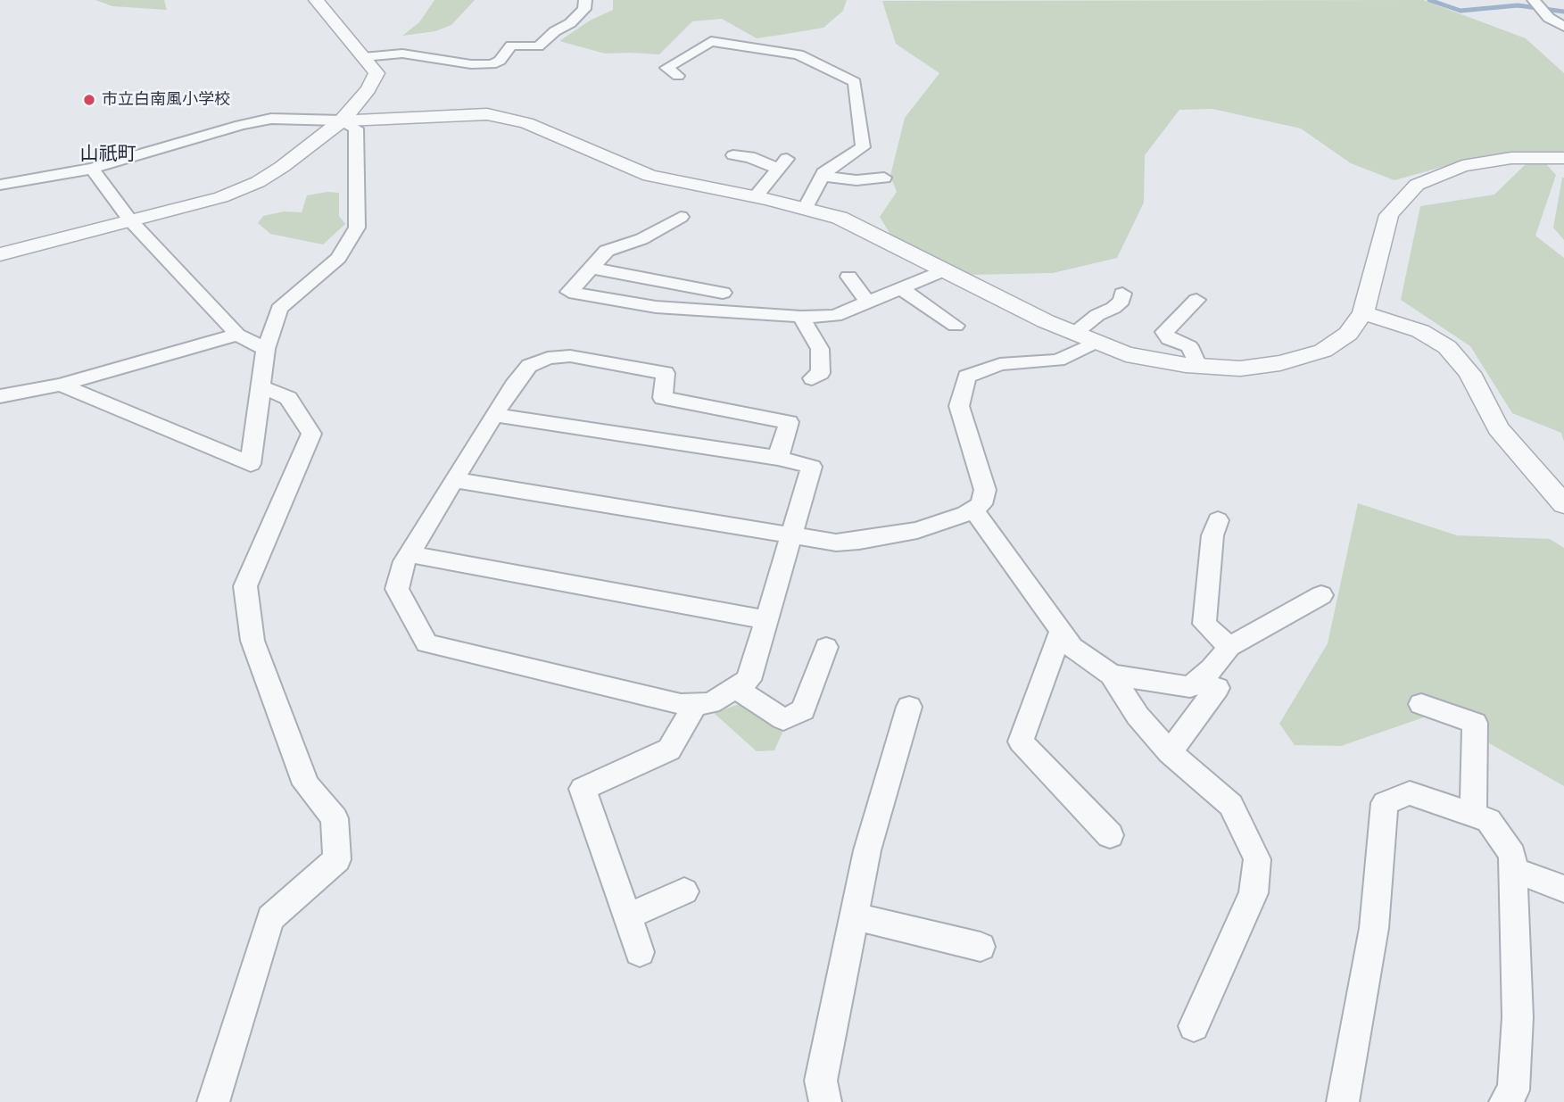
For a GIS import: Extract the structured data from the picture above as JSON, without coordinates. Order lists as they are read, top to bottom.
{
  "districts": ["山祇町"],
  "places": ["市立白南風小学校"]
}
